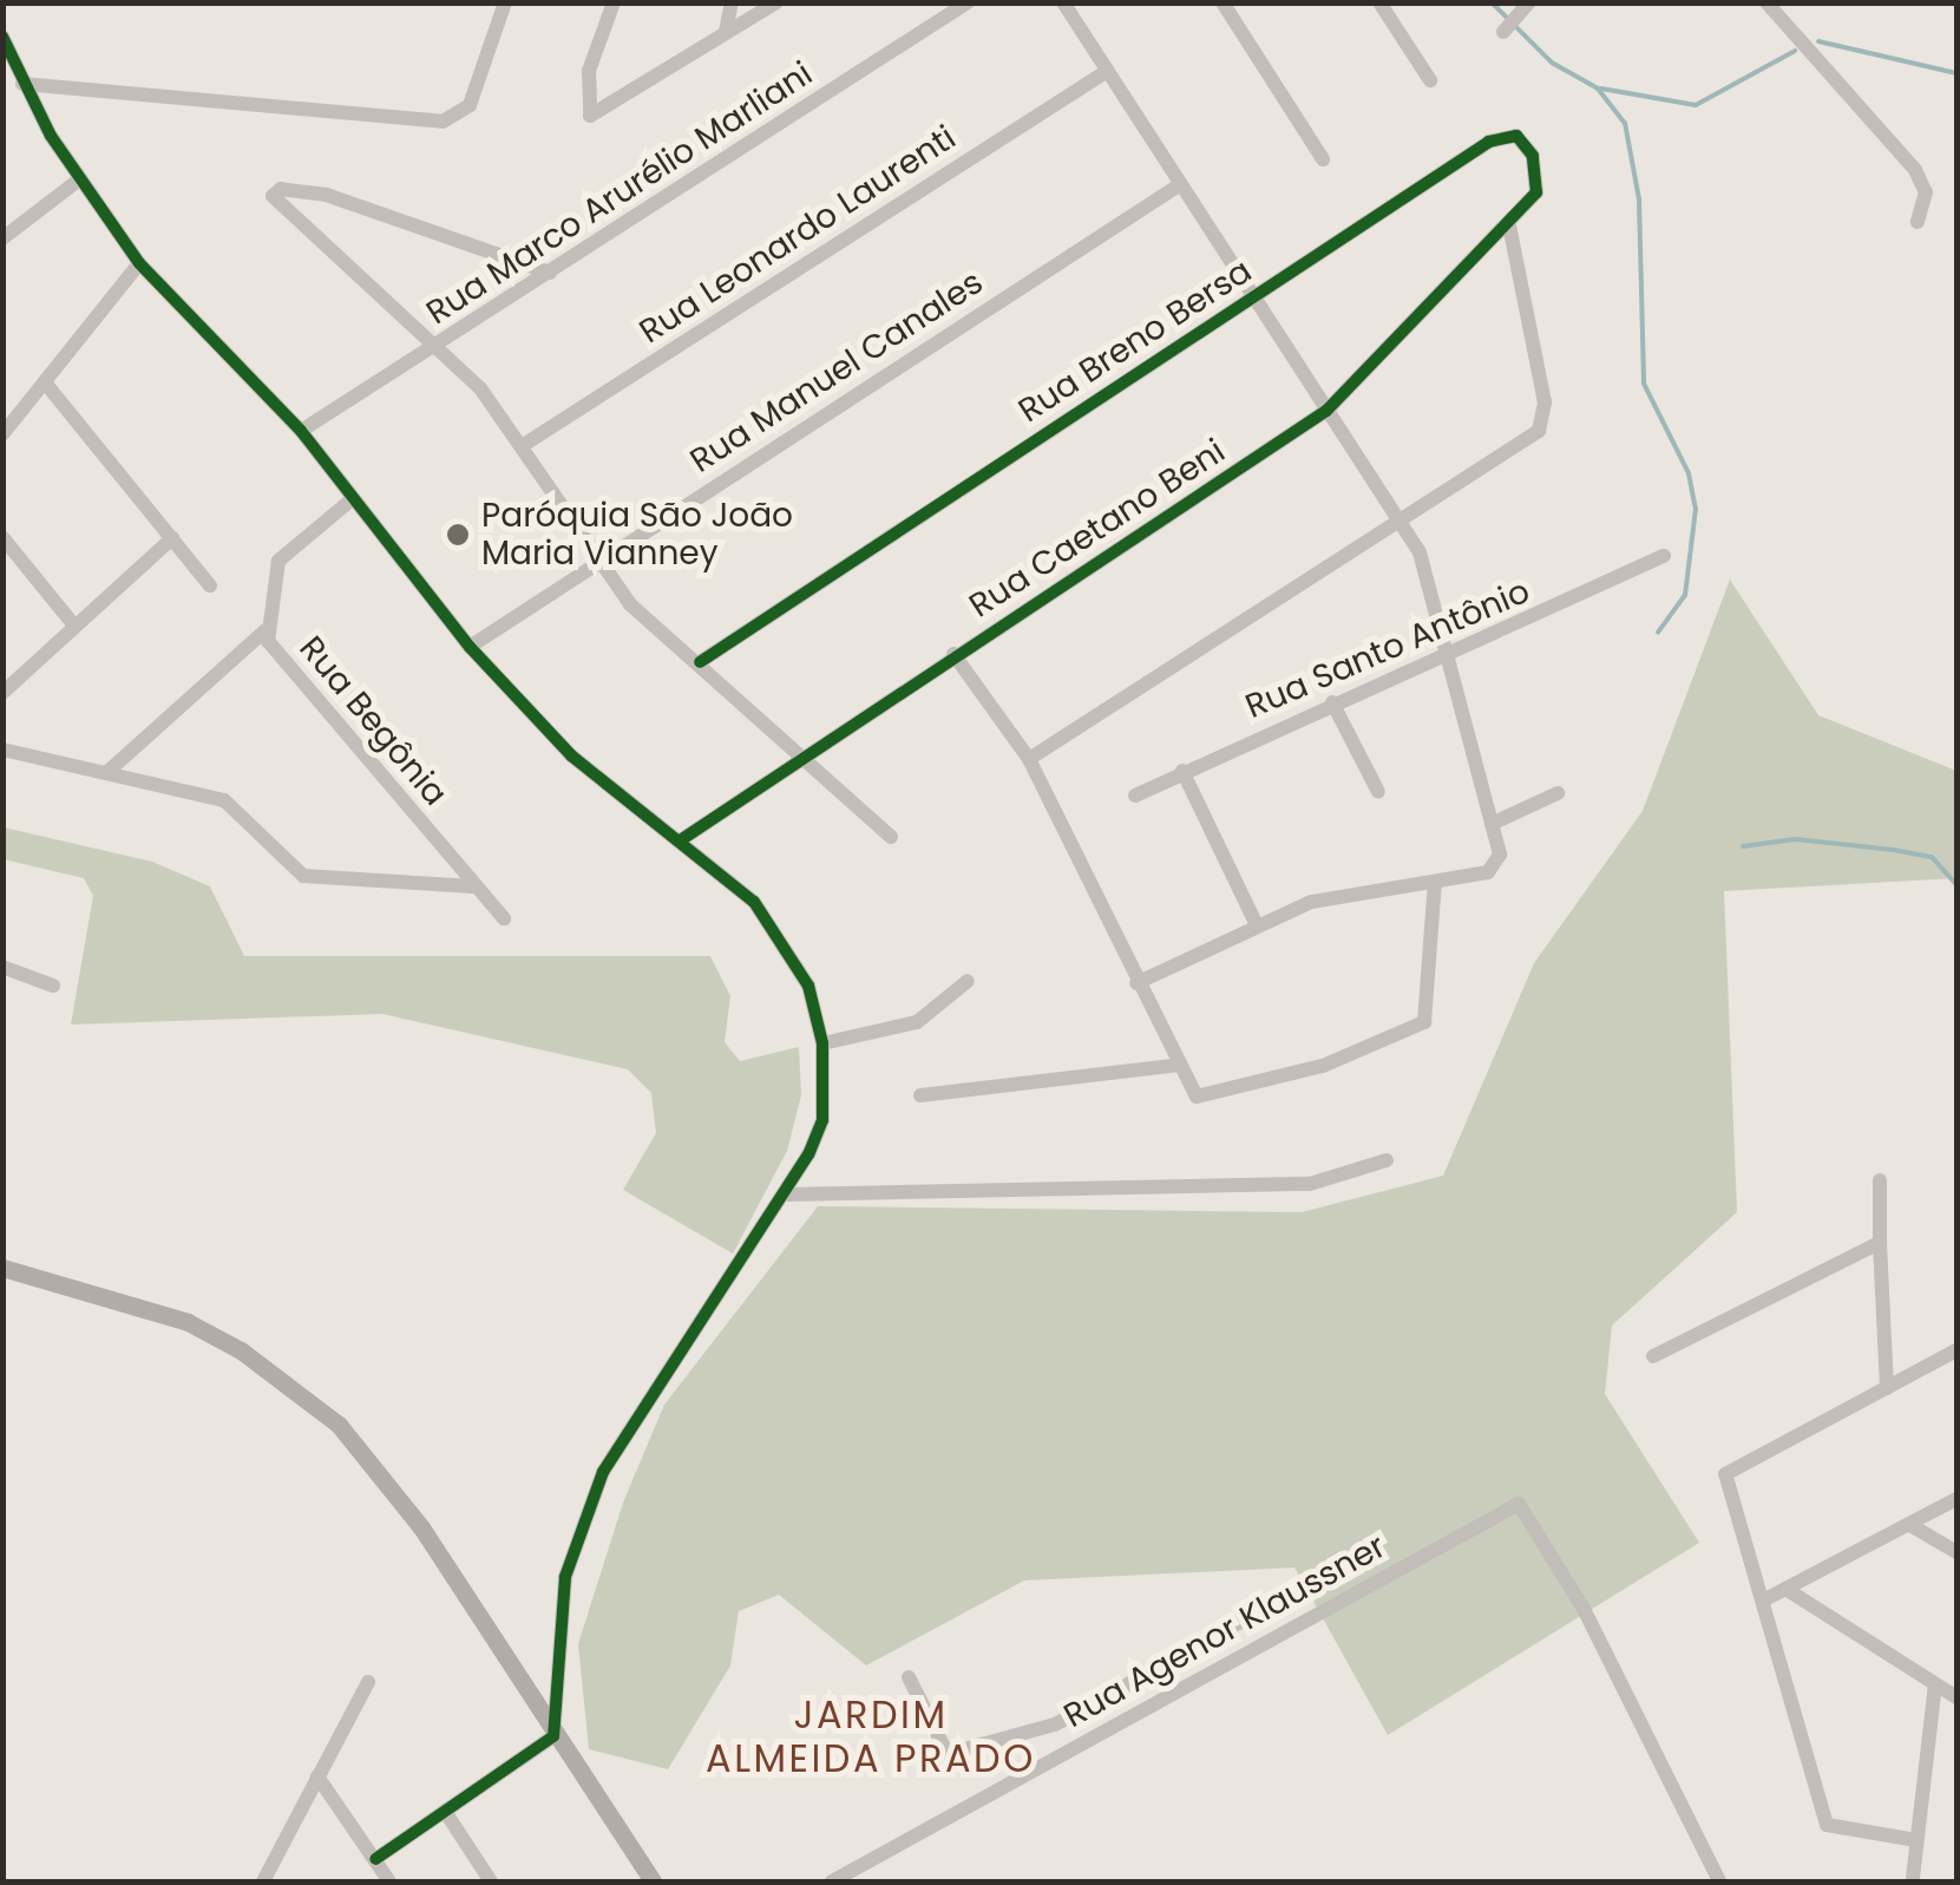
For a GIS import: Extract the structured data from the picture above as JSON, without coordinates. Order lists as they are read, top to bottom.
{
  "streets": {
    "street": [
      "Rua Marco Arurélio Marliani",
      "Rua Leonardo Laurenti",
      "Rua Breno Bersa",
      "Rua Manuel Canales",
      "Rua Caetano Beni",
      "Rua Santo Antônio",
      "Rua Begônia",
      "Rua Agenor Klaussner"
    ]
  },
  "crossings": [
    ["Rua Breno Bersa", "Rua Caetano Beni"]
  ],
  "districts": ["JARDIM ALMEIDA PRADO"],
  "places": ["Paróquia São João Maria Vianney"]
}
